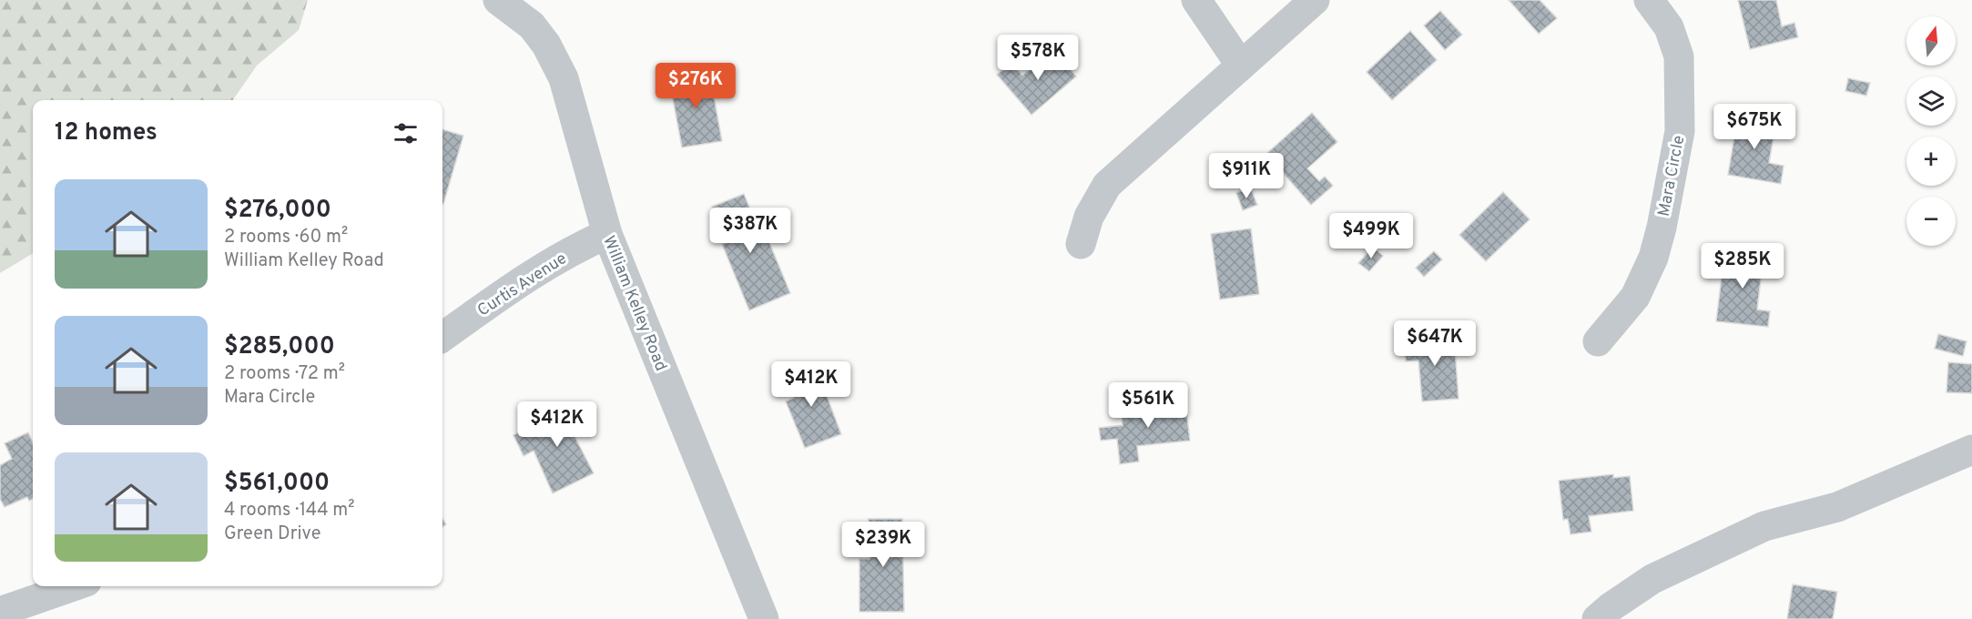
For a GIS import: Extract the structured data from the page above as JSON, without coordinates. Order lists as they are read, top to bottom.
{
  "streets": {
    "street": ["Mara Circle", "Curtis Avenue", "William Kelley Road"]
  },
  "crossings": [
    ["Curtis Avenue", "William Kelley Road"]
  ],
  "north": "top",
  "page": {
    "map_buttons": ["+", "−"],
    "price": [
      "$578K",
      "$276K",
      "$675K",
      "$911K",
      "$387K",
      "$499K",
      "$285K",
      "$647K",
      "$412K",
      "$561K",
      "$412K",
      "$239K"
    ],
    "heading": "12 homes",
    "list": [
      {
        "name": "$276,000",
        "note": "2 rooms · 60 m² · William Kelley Road"
      },
      {
        "name": "$285,000",
        "note": "2 rooms · 72 m² · Mara Circle"
      },
      {
        "name": "$561,000",
        "note": "4 rooms · 144 m² · Green Drive"
      }
    ]
  }
}
